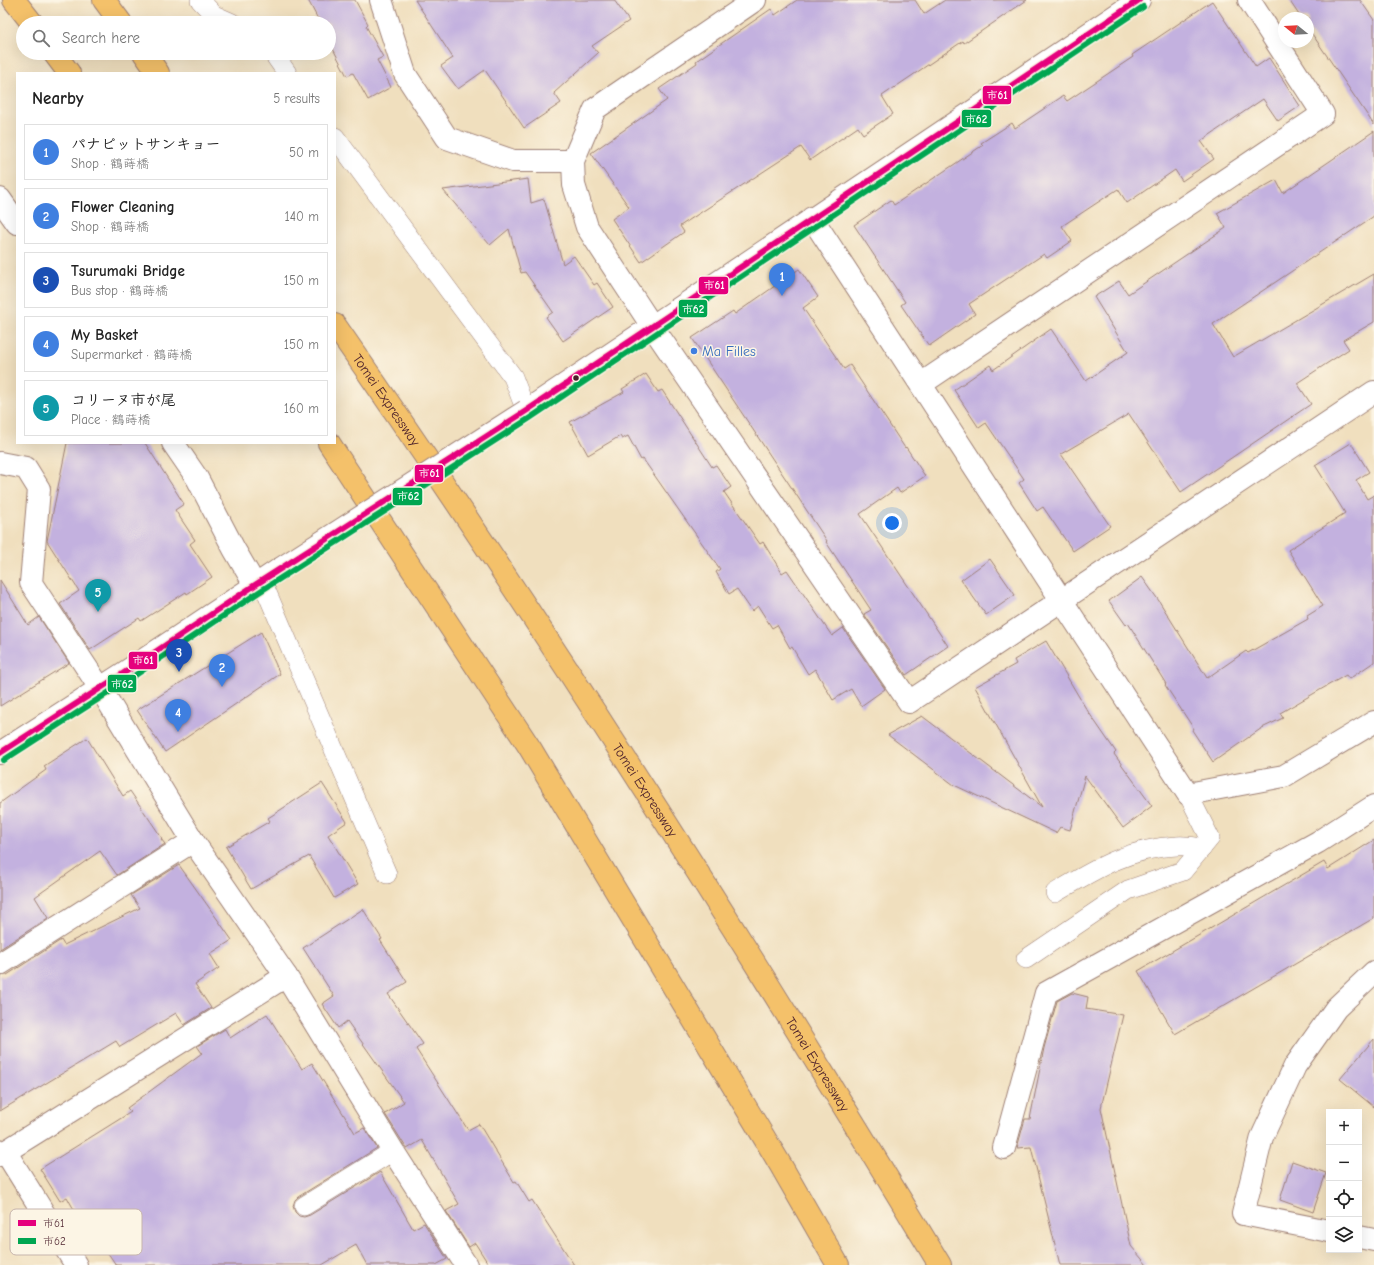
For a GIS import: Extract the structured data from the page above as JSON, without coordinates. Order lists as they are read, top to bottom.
{
  "streets": {
    "highway": ["Tomei Expressway"]
  },
  "places": ["Ma Filles"],
  "lines": ["transit line 市61", "transit line 市62"],
  "legend": ["市61", "市62"],
  "north": "left",
  "page": {
    "search": "Search here",
    "heading": ["Nearby", "5 results"],
    "list": [
      {
        "mark": "1",
        "name": "パナピットサンキョー",
        "note": "Shop · 鶴蒔橋",
        "value": "50 m"
      },
      {
        "mark": "2",
        "name": "Flower Cleaning",
        "note": "Shop · 鶴蒔橋",
        "value": "140 m"
      },
      {
        "mark": "3",
        "name": "Tsurumaki Bridge",
        "note": "Bus stop · 鶴蒔橋",
        "value": "150 m"
      },
      {
        "mark": "4",
        "name": "My Basket",
        "note": "Supermarket · 鶴蒔橋",
        "value": "150 m"
      },
      {
        "mark": "5",
        "name": "コリーヌ市が尾",
        "note": "Place · 鶴蒔橋",
        "value": "160 m"
      }
    ],
    "pins": [
      "1",
      "5",
      "3",
      "2",
      "4"
    ],
    "map_buttons": ["+", "−"]
  }
}
